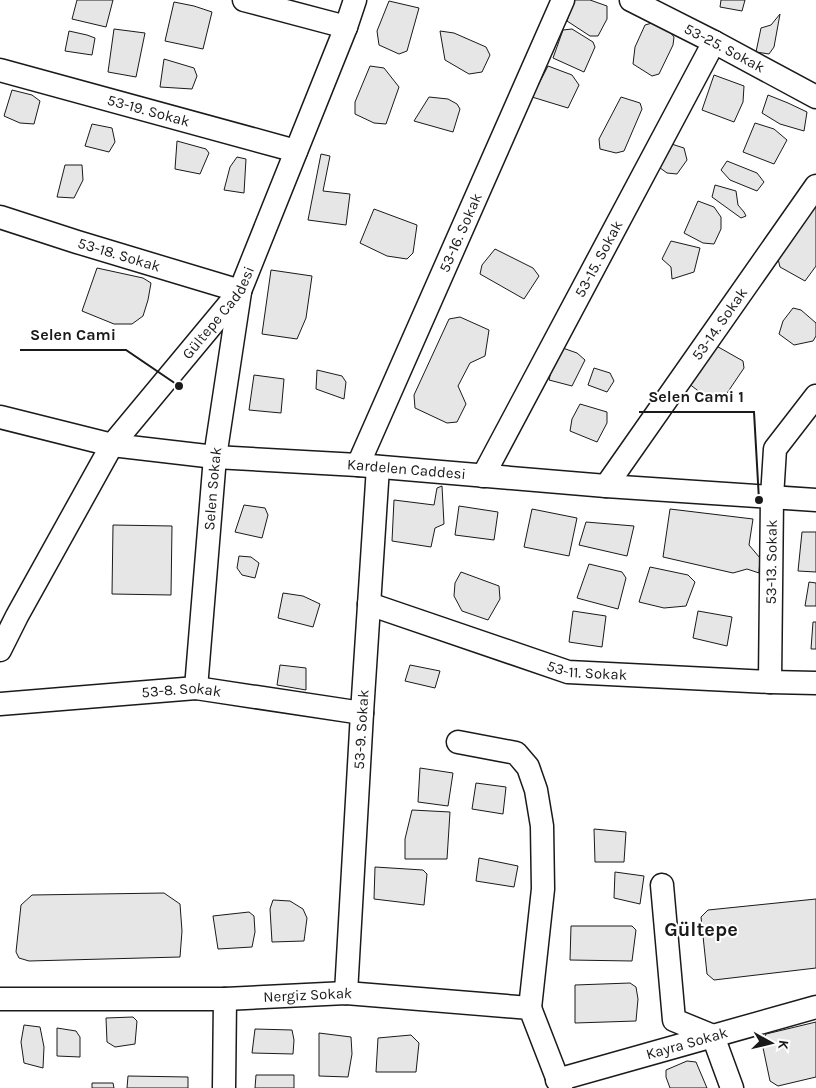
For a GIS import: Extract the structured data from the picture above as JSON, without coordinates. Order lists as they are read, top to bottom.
{
  "streets": {
    "street": [
      "53-25. Sokak",
      "53-19. Sokak",
      "53-16. Sokak",
      "53-18. Sokak",
      "53-15. Sokak",
      "Gültepe Caddesi",
      "53-14. Sokak",
      "Kardelen Caddesi",
      "Selen Sokak",
      "53-13. Sokak",
      "53-11. Sokak",
      "53-8. Sokak",
      "53-9. Sokak",
      "Nergiz Sokak",
      "Kayra Sokak"
    ]
  },
  "crossings": [
    ["53-25. Sokak", "53-15. Sokak"],
    ["53-19. Sokak", "Gültepe Caddesi"],
    ["53-16. Sokak", "Kardelen Caddesi"],
    ["53-16. Sokak", "53-9. Sokak"],
    ["53-18. Sokak", "Gültepe Caddesi"],
    ["53-18. Sokak", "Selen Sokak"],
    ["53-15. Sokak", "Kardelen Caddesi"],
    ["Gültepe Caddesi", "Kardelen Caddesi"],
    ["Gültepe Caddesi", "Selen Sokak"],
    ["53-14. Sokak", "Kardelen Caddesi"],
    ["Kardelen Caddesi", "Selen Sokak"],
    ["Kardelen Caddesi", "53-13. Sokak"],
    ["Kardelen Caddesi", "53-9. Sokak"],
    ["Selen Sokak", "53-8. Sokak"],
    ["53-13. Sokak", "53-11. Sokak"],
    ["53-11. Sokak", "53-9. Sokak"],
    ["53-8. Sokak", "53-9. Sokak"],
    ["53-9. Sokak", "Nergiz Sokak"]
  ],
  "districts": ["Gültepe"],
  "places": ["Selen Cami", "Selen Cami 1"],
  "north": "right"
}
